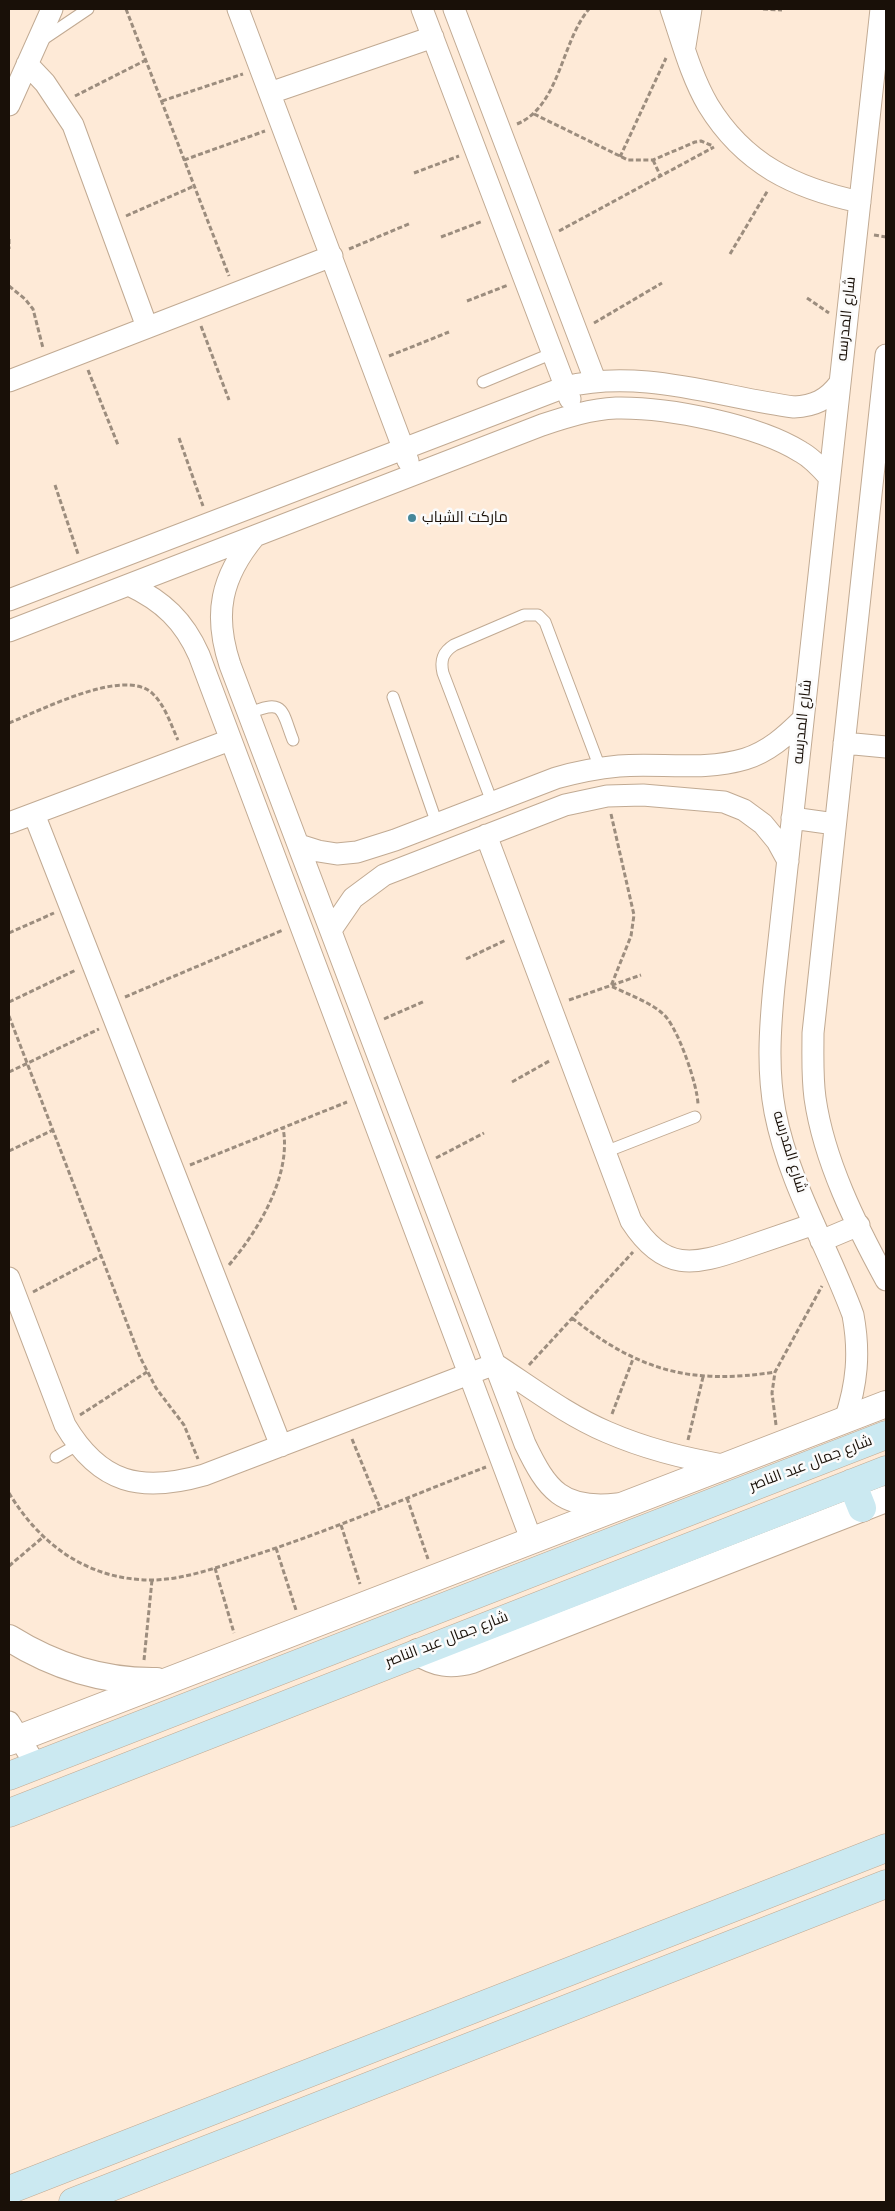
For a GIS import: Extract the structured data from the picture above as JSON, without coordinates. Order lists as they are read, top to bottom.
{
  "streets": {
    "main road": ["شارع جمال عبد الناصر"],
    "street": ["شارع المدرسه"]
  },
  "places": ["ماركت الشباب"]
}
